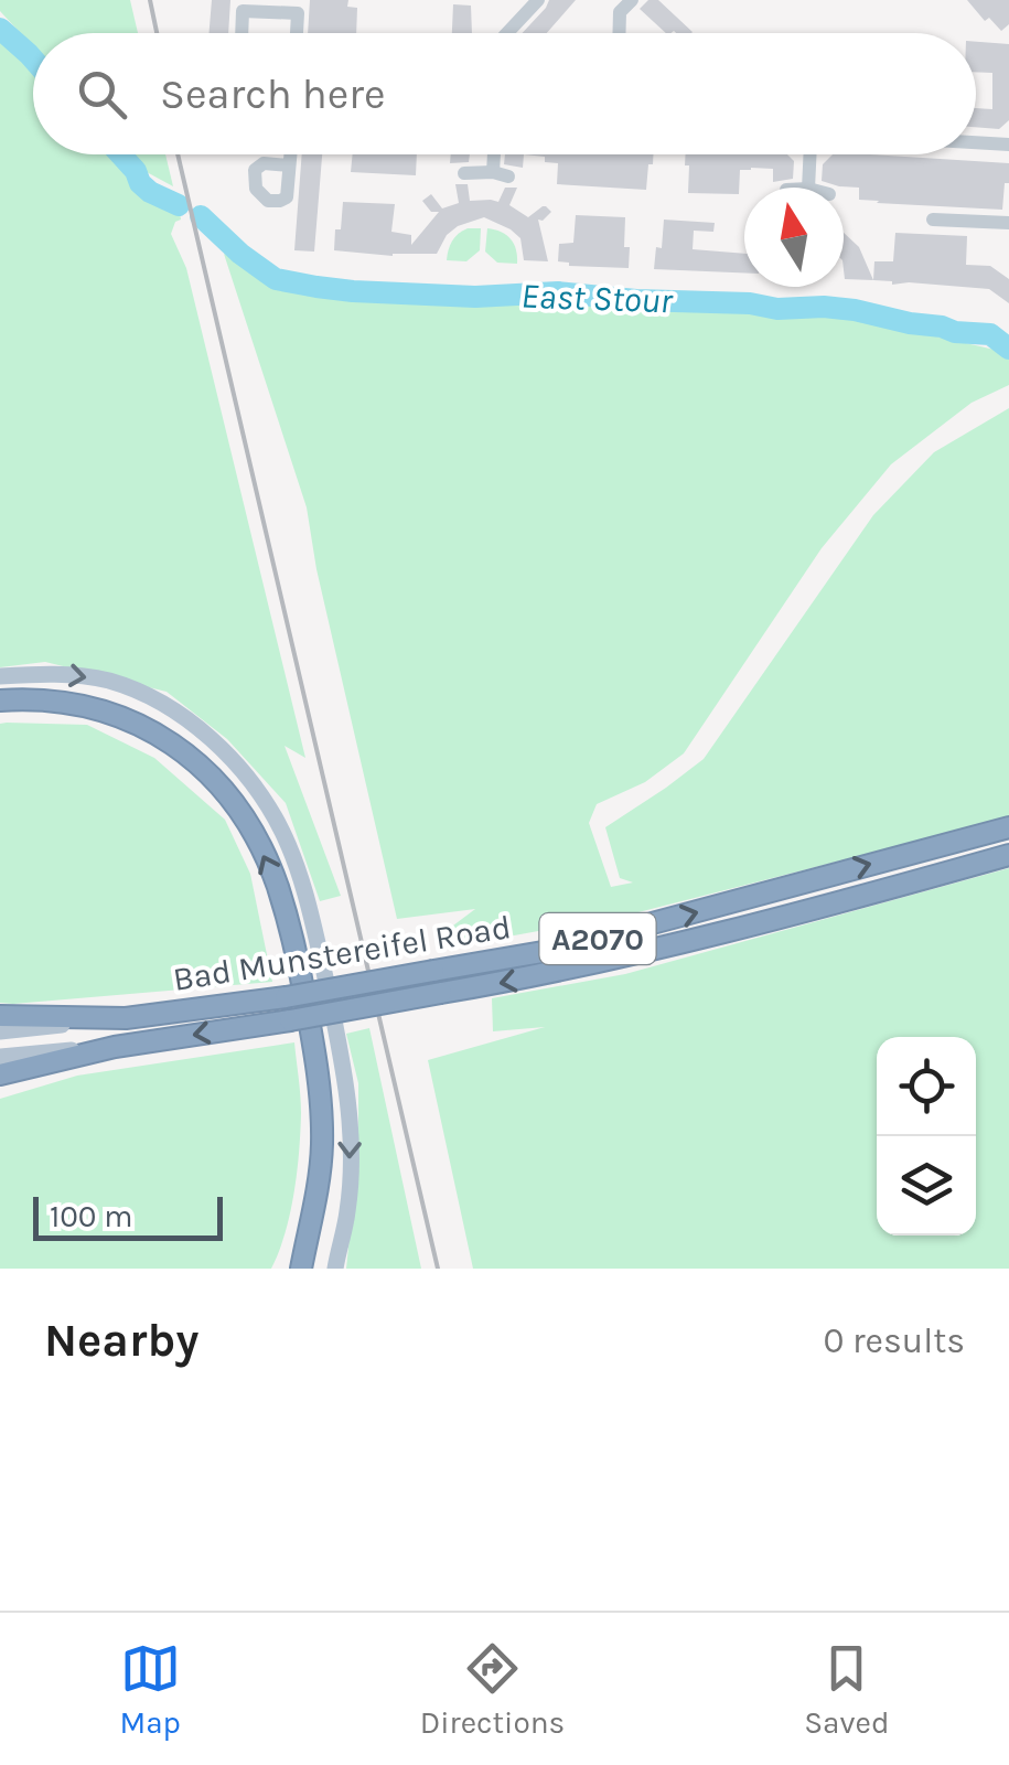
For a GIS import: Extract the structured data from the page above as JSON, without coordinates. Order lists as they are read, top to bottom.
{
  "streets": {
    "highway": ["A2070", "Bad Munstereifel Road"]
  },
  "water": ["East Stour"],
  "scale_bar": "100 m",
  "north": "top",
  "page": {
    "search": "Search here",
    "scale": "100 m",
    "heading": ["Nearby", "0 results"],
    "nav": ["Map", "Directions", "Saved"]
  }
}
